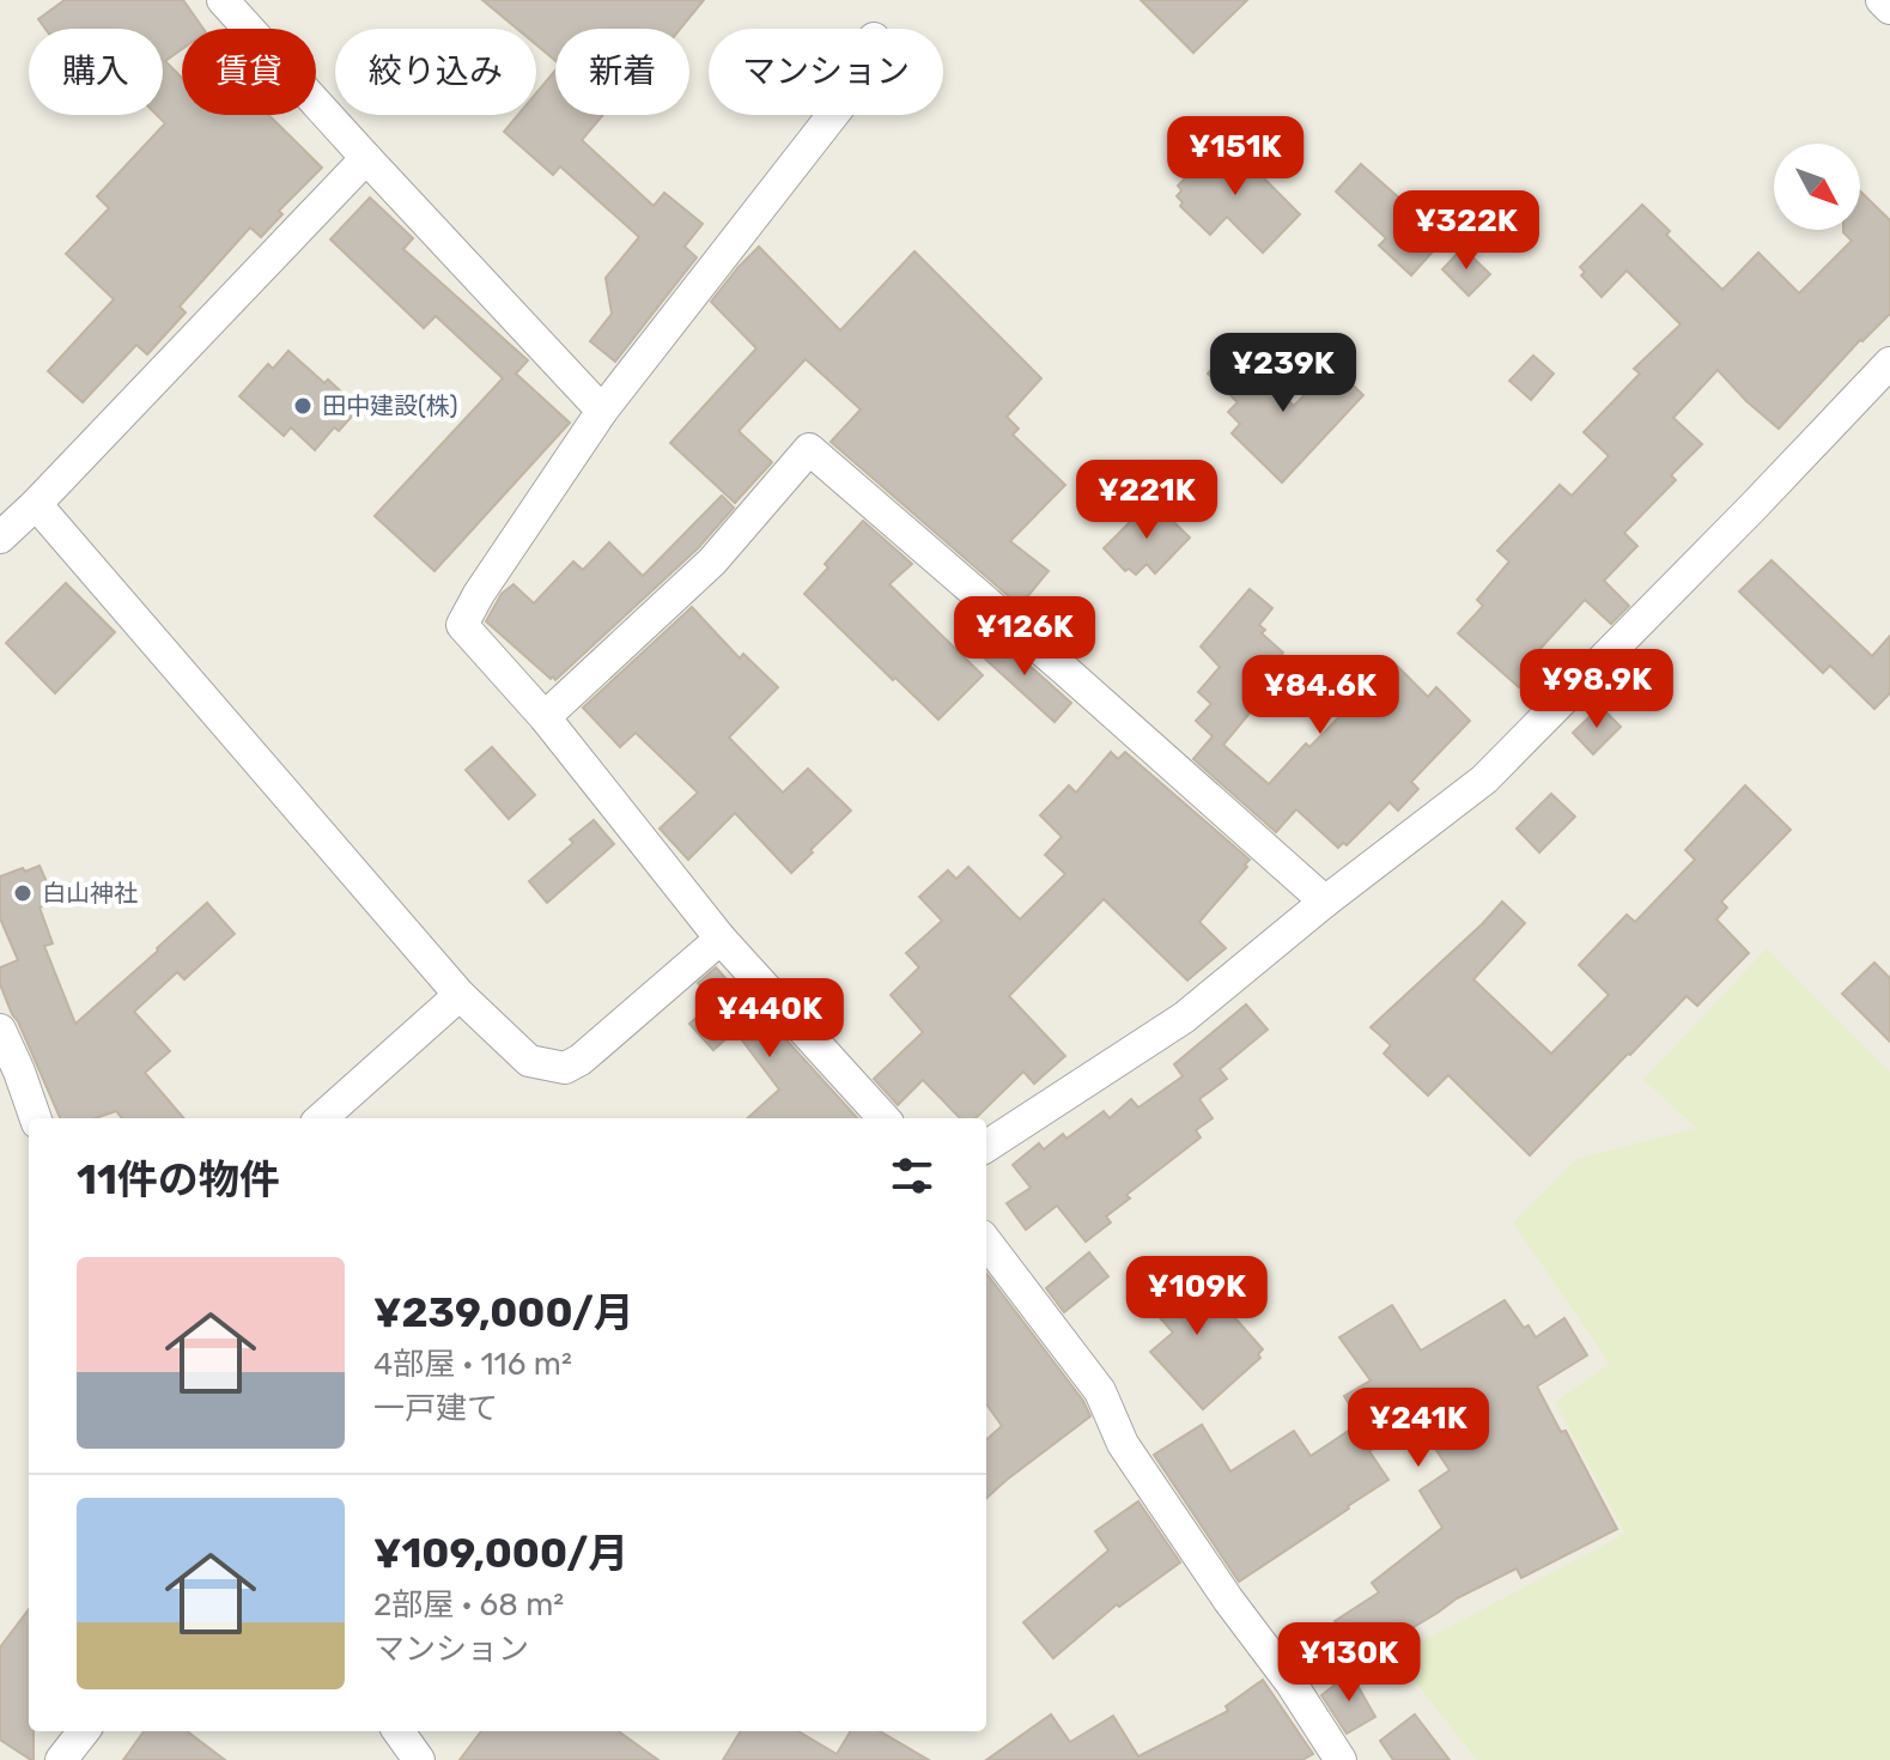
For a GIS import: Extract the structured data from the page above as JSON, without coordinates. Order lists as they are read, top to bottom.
{
  "places": ["田中建設(株)", "白山神社"],
  "north": "bottom right",
  "page": {
    "chip": [
      "購入",
      "賃貸",
      "絞り込み",
      "新着",
      "マンション"
    ],
    "price": [
      "¥151K",
      "¥322K",
      "¥239K",
      "¥221K",
      "¥126K",
      "¥98.9K",
      "¥84.6K",
      "¥440K",
      "¥109K",
      "¥241K",
      "¥130K"
    ],
    "heading": "11件の物件",
    "list": [
      {
        "name": "¥239,000/月",
        "note": "4部屋 · 116 m² · 一戸建て"
      },
      {
        "name": "¥109,000/月",
        "note": "2部屋 · 68 m² · マンション"
      }
    ]
  }
}
